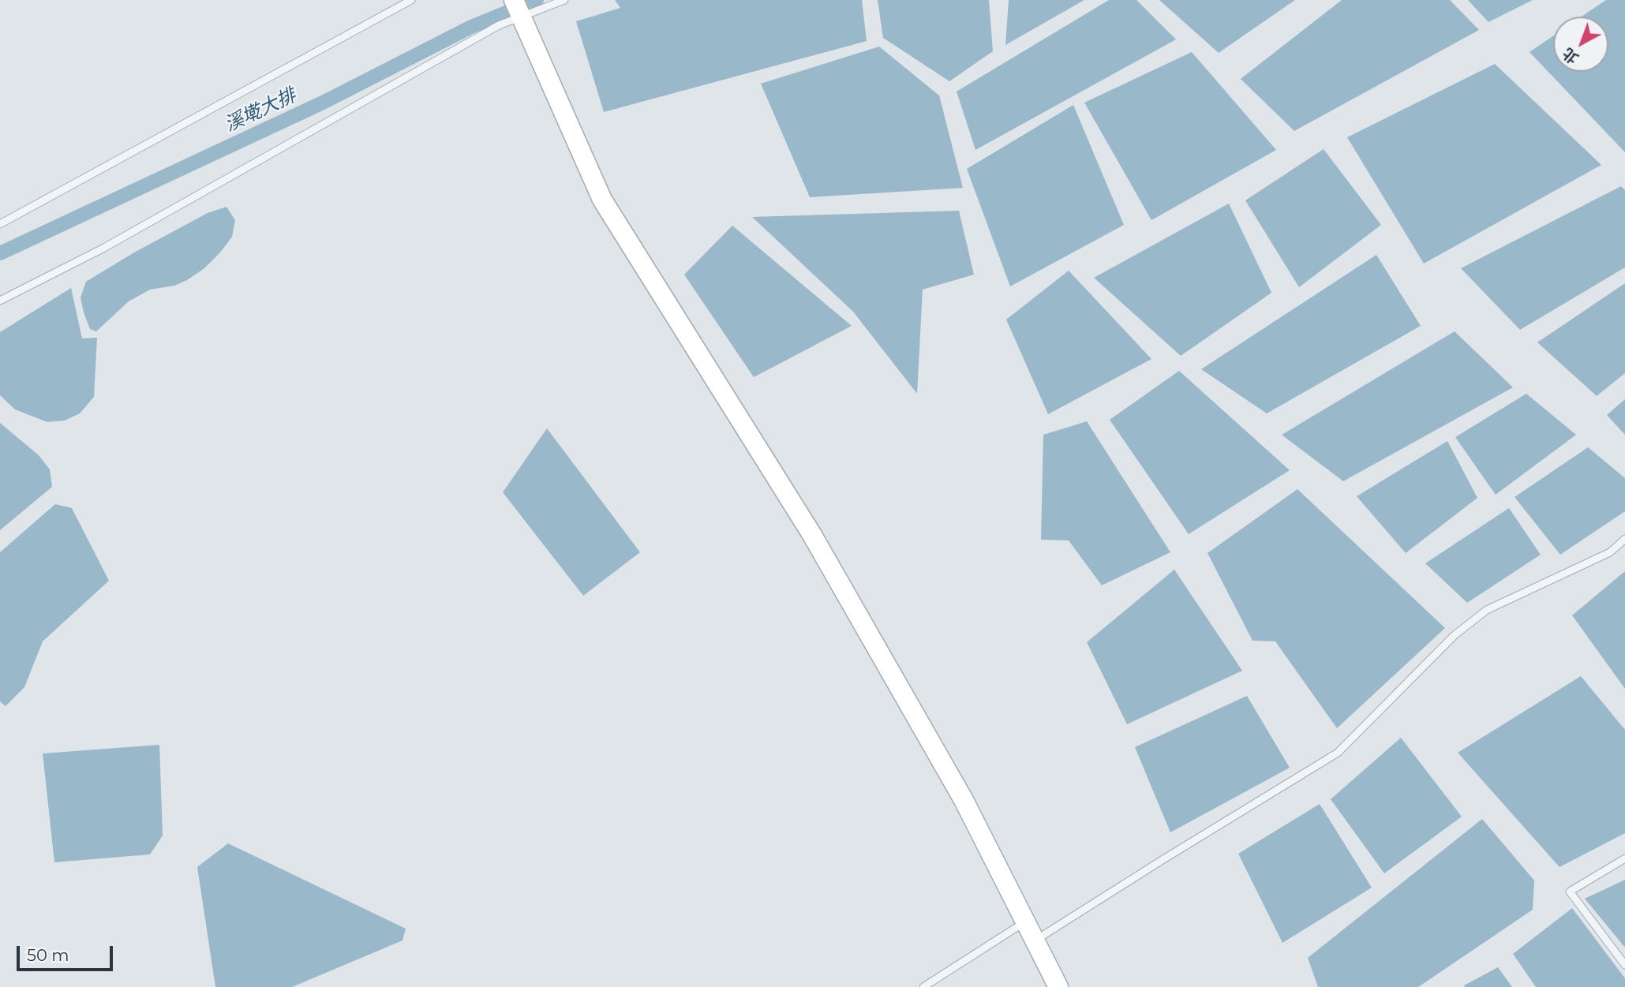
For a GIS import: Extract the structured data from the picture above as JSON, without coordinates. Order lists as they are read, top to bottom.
{
  "water": ["溪墘大排"],
  "scale_bar": "50 m",
  "north": "bottom left"
}
